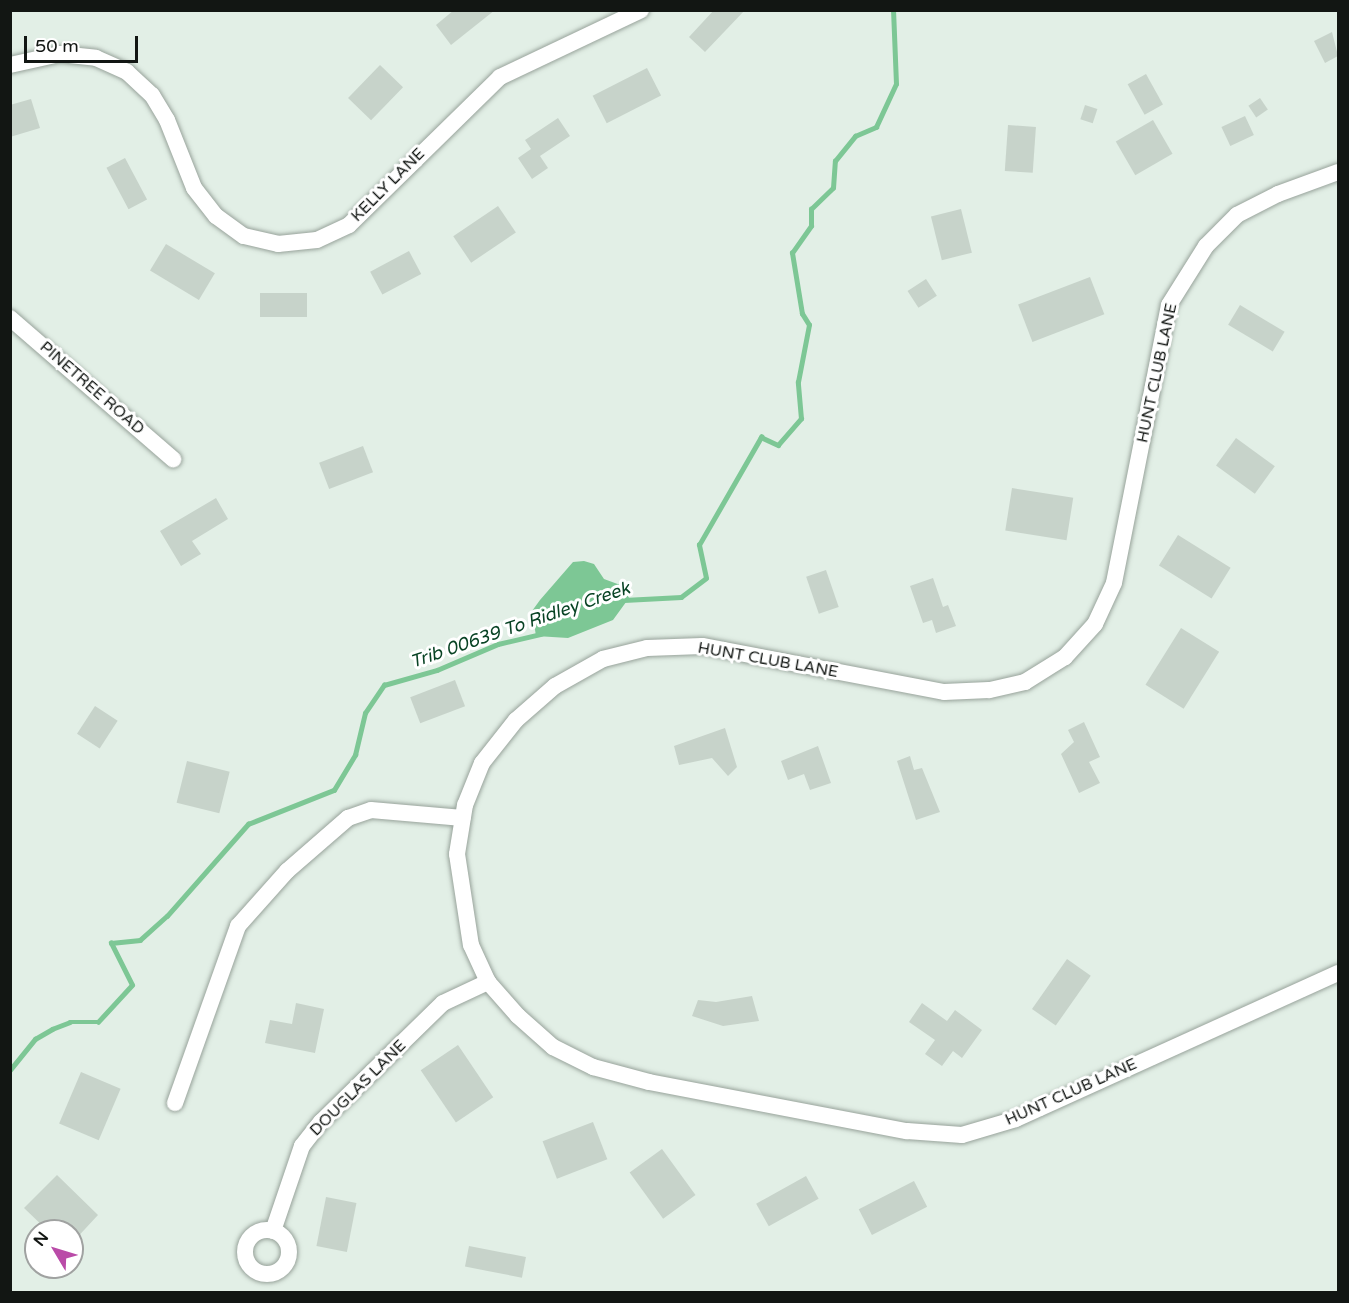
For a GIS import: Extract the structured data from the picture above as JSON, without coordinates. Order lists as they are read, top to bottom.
{
  "streets": {
    "street": [
      "KELLY LANE",
      "HUNT CLUB LANE",
      "PINETREE ROAD",
      "DOUGLAS LANE"
    ]
  },
  "crossings": [
    ["HUNT CLUB LANE", "DOUGLAS LANE"]
  ],
  "water": ["Trib 00639 To Ridley Creek"],
  "scale_bar": "50 m",
  "north": "top left"
}
